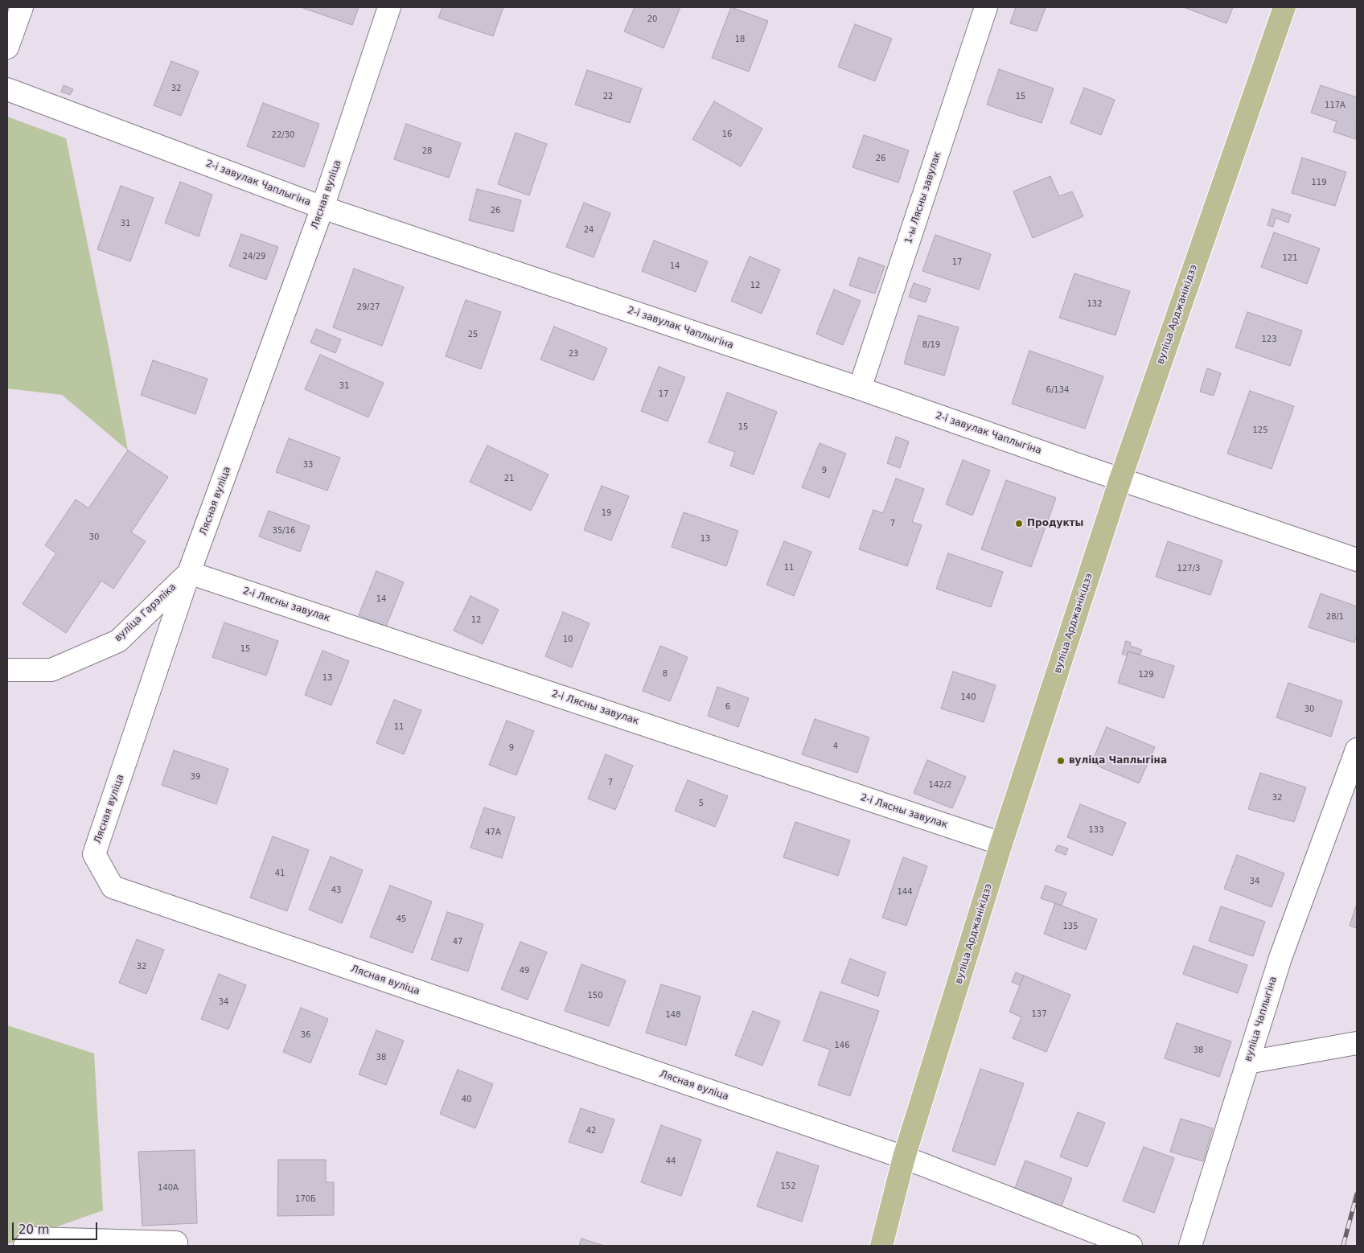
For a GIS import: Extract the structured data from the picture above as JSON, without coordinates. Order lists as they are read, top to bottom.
{
  "streets": {
    "main road": ["вуліца Арджанікідзэ"],
    "street": [
      "2-і завулак Чаплыгіна",
      "Лясная вуліца",
      "1-ы Лясны завулак",
      "2-і Лясны завулак",
      "вуліца Гарэліка",
      "вуліца Чаплыгіна"
    ]
  },
  "crossings": [
    ["2-і завулак Чаплыгіна", "Лясная вуліца"],
    ["2-і завулак Чаплыгіна", "1-ы Лясны завулак"],
    ["2-і завулак Чаплыгіна", "вуліца Арджанікідзэ"],
    ["Лясная вуліца", "вуліца Арджанікідзэ"],
    ["Лясная вуліца", "2-і Лясны завулак"],
    ["Лясная вуліца", "вуліца Гарэліка"],
    ["вуліца Арджанікідзэ", "2-і Лясны завулак"],
    ["2-і Лясны завулак", "вуліца Гарэліка"]
  ],
  "places": ["Продукты", "вуліца Чаплыгіна"],
  "house_numbers": [
    "20",
    "18",
    "32",
    "22",
    "15",
    "117А",
    "16",
    "22/30",
    "28",
    "26",
    "119",
    "26",
    "31",
    "24",
    "24/29",
    "121",
    "17",
    "14",
    "12",
    "132",
    "29/27",
    "25",
    "123",
    "8/19",
    "23",
    "31",
    "6/134",
    "17",
    "15",
    "125",
    "33",
    "9",
    "21",
    "19",
    "7",
    "35/16",
    "30",
    "13",
    "11",
    "127/3",
    "14",
    "28/1",
    "12",
    "10",
    "15",
    "8",
    "129",
    "13",
    "140",
    "6",
    "30",
    "11",
    "4",
    "9",
    "39",
    "7",
    "142/2",
    "32",
    "5",
    "133",
    "47А",
    "41",
    "34",
    "43",
    "144",
    "45",
    "135",
    "47",
    "32",
    "49",
    "150",
    "34",
    "137",
    "148",
    "36",
    "146",
    "38",
    "38",
    "40",
    "42",
    "44",
    "152",
    "140А",
    "170Б"
  ],
  "scale_bar": "20 m"
}
